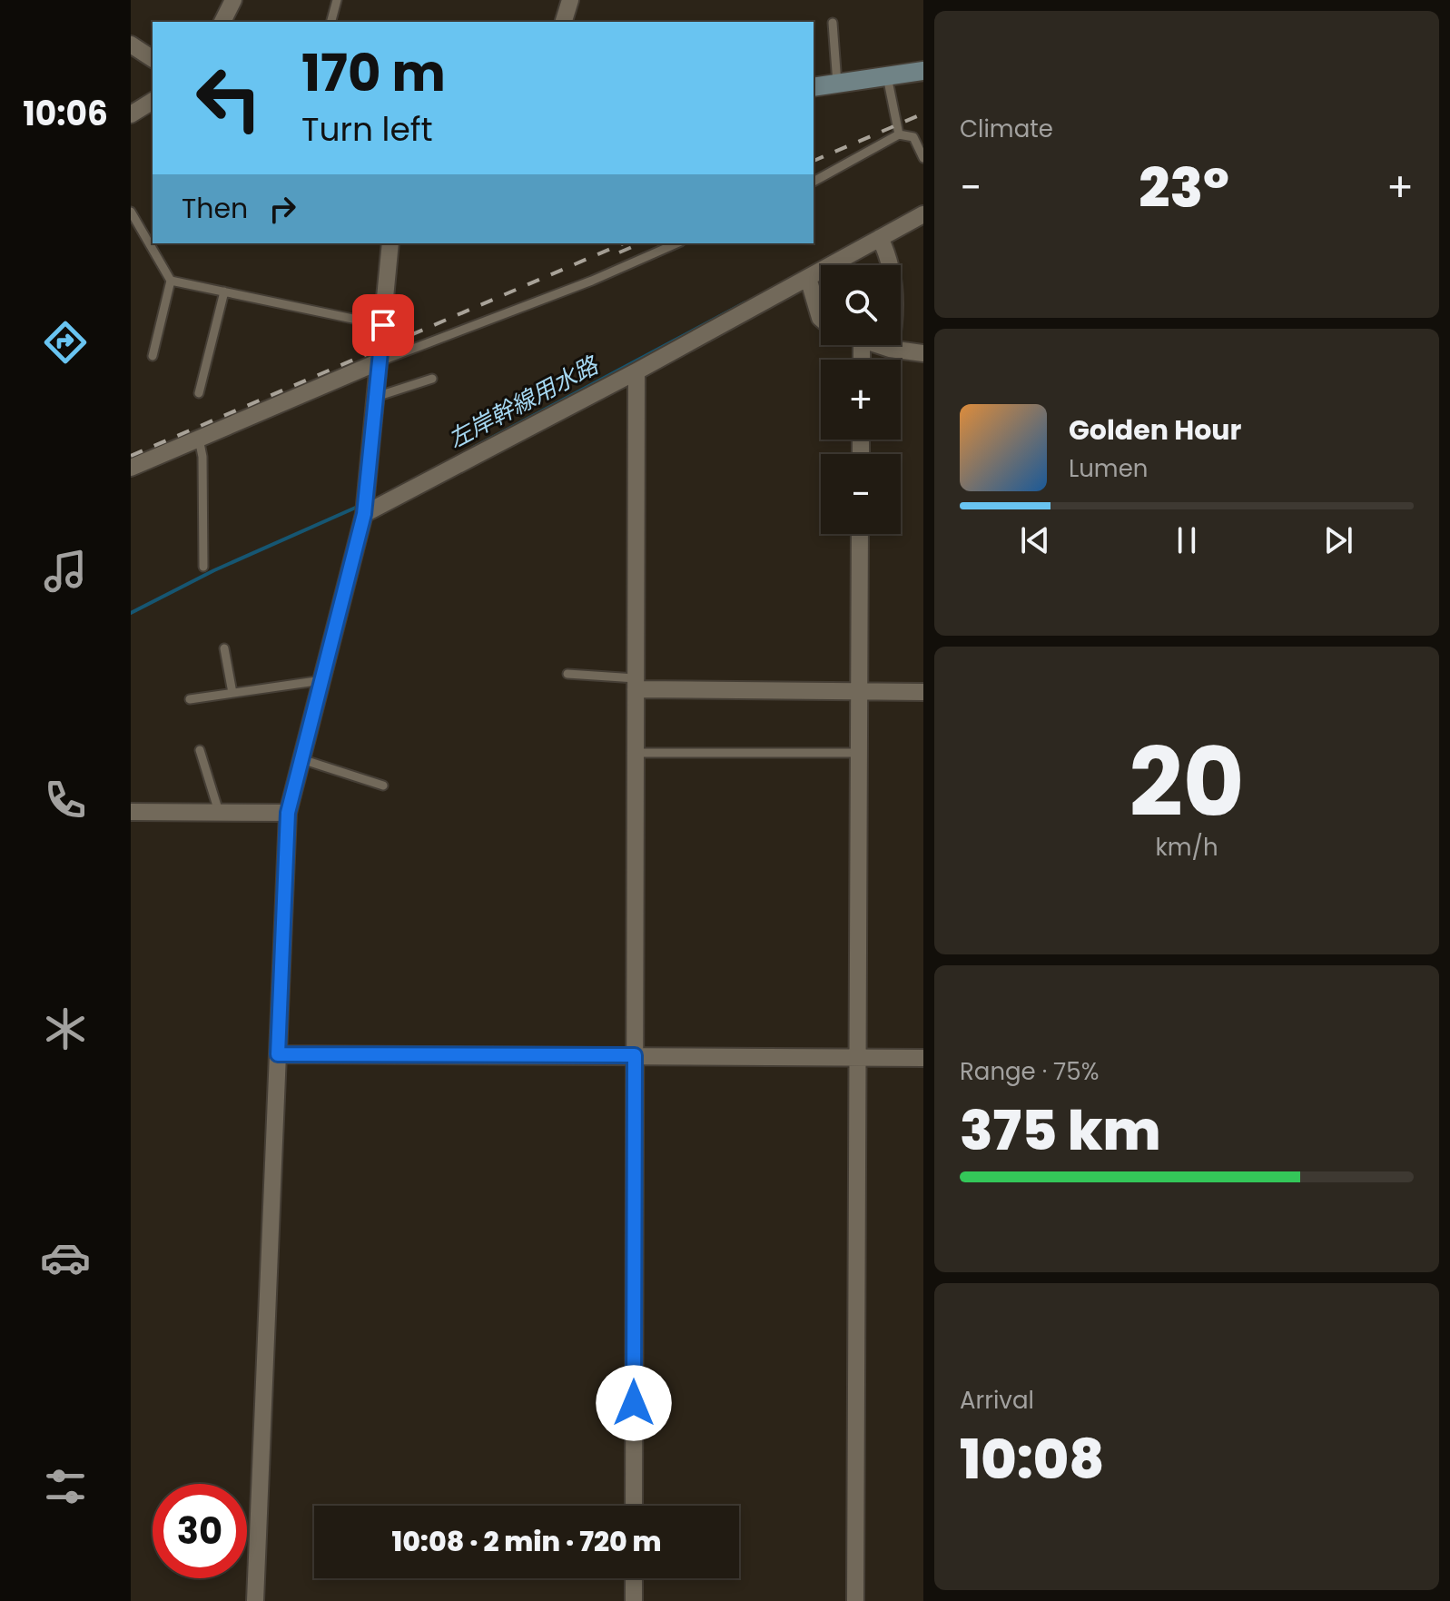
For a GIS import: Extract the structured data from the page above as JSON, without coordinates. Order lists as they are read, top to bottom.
{
  "water": ["左岸幹線用水路"],
  "page": {
    "tabs": "10:06",
    "tile": [
      "Climate",
      ["20", "km/h"],
      ["Range · 75%", "375 km"],
      ["Arrival", "10:08"]
    ],
    "turn": ["170 m", "Turn left"],
    "heat": ["−", "23°", "+"],
    "then": "Then",
    "map_buttons": ["+", "−"],
    "song": ["Golden Hour", "Lumen"],
    "limit": "30",
    "trip": "10:08 · 2 min · 720 m"
  }
}
